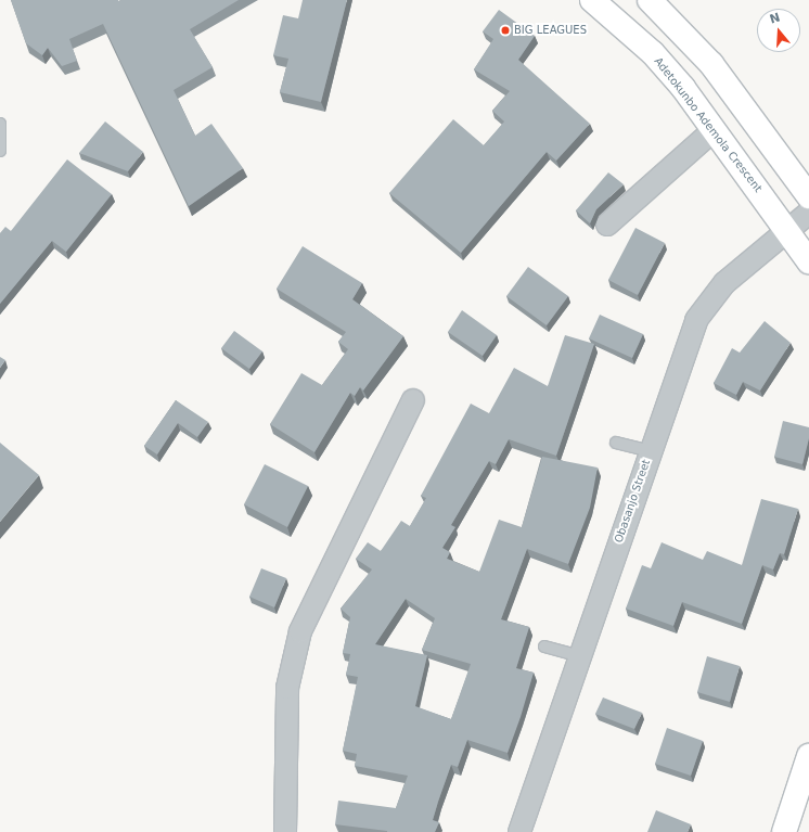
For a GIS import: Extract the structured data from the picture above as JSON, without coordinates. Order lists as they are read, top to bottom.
{
  "streets": {
    "main road": ["Adetokunbo Ademola Crescent"],
    "street": ["Obasanjo Street"]
  },
  "crossings": [
    ["Adetokunbo Ademola Crescent", "Obasanjo Street"]
  ],
  "places": ["BIG LEAGUES"],
  "north": "top"
}
